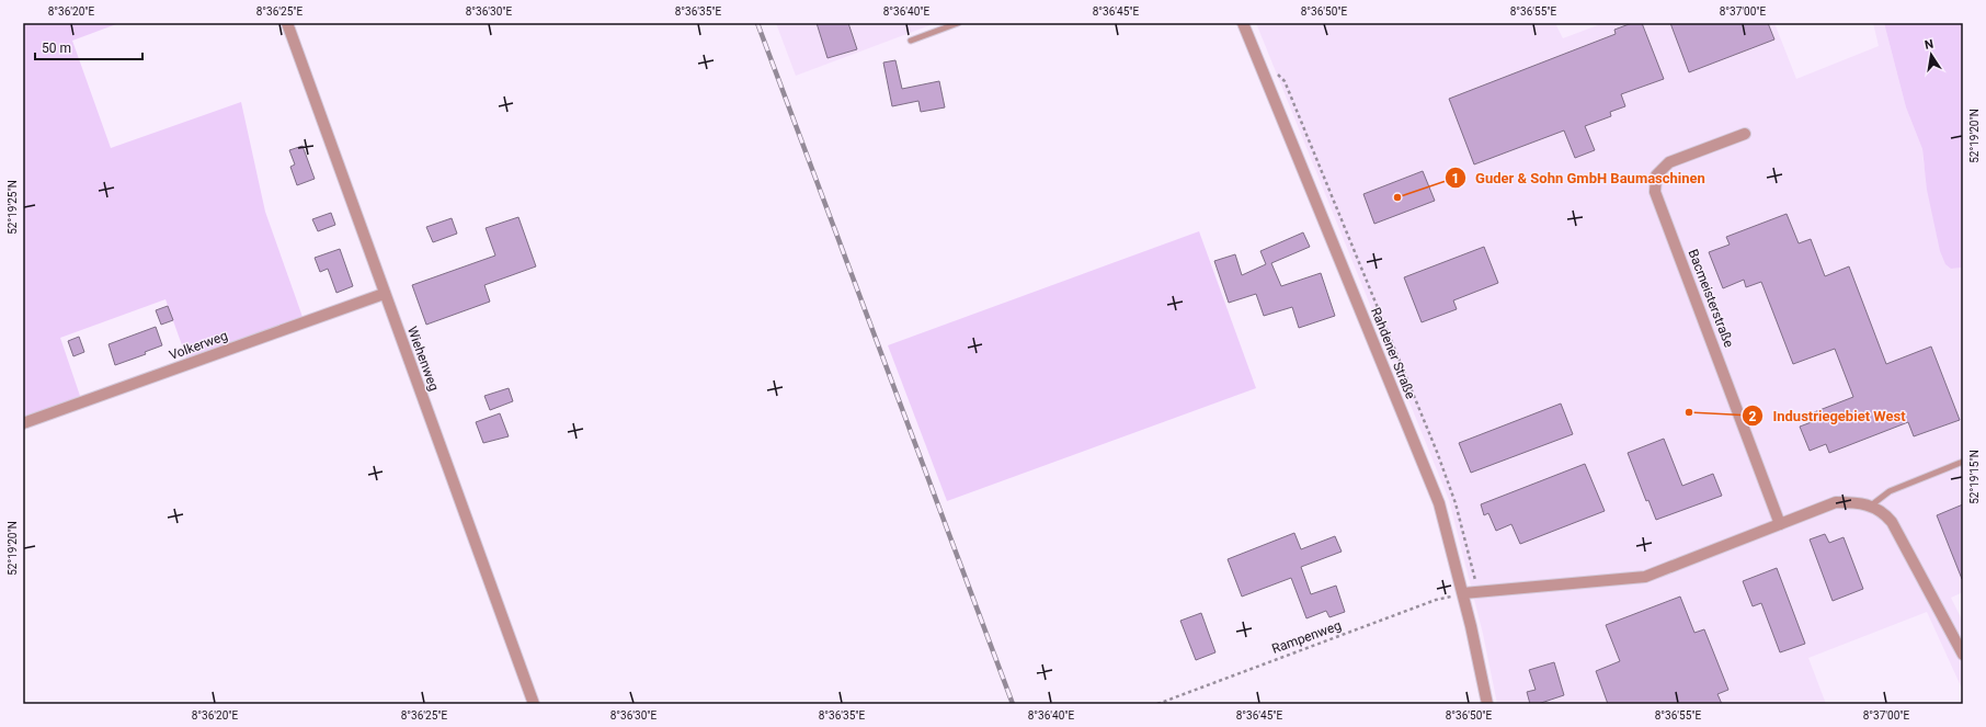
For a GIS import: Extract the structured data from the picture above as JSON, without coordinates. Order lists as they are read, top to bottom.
{
  "streets": {
    "street": [
      "Bacmeisterstraße",
      "Volkerweg",
      "Rahdener Straße",
      "Wiehenweg"
    ],
    "path": ["Rampenweg"]
  },
  "crossings": [
    ["Volkerweg", "Wiehenweg"],
    ["Rahdener Straße", "Rampenweg"]
  ],
  "places": ["Guder & Sohn GmbH Baumaschinen", "Industriegebiet West"],
  "scale_bar": "50 m",
  "north": "top",
  "coordinates": [
    "8°36'20\"E",
    "8°36'25\"E",
    "8°36'30\"E",
    "8°36'35\"E",
    "8°36'40\"E",
    "8°36'45\"E",
    "8°36'50\"E",
    "8°36'55\"E",
    "8°37'00\"E",
    "52°19'20\"N",
    "52°19'25\"N",
    "52°19'15\"N"
  ]
}
